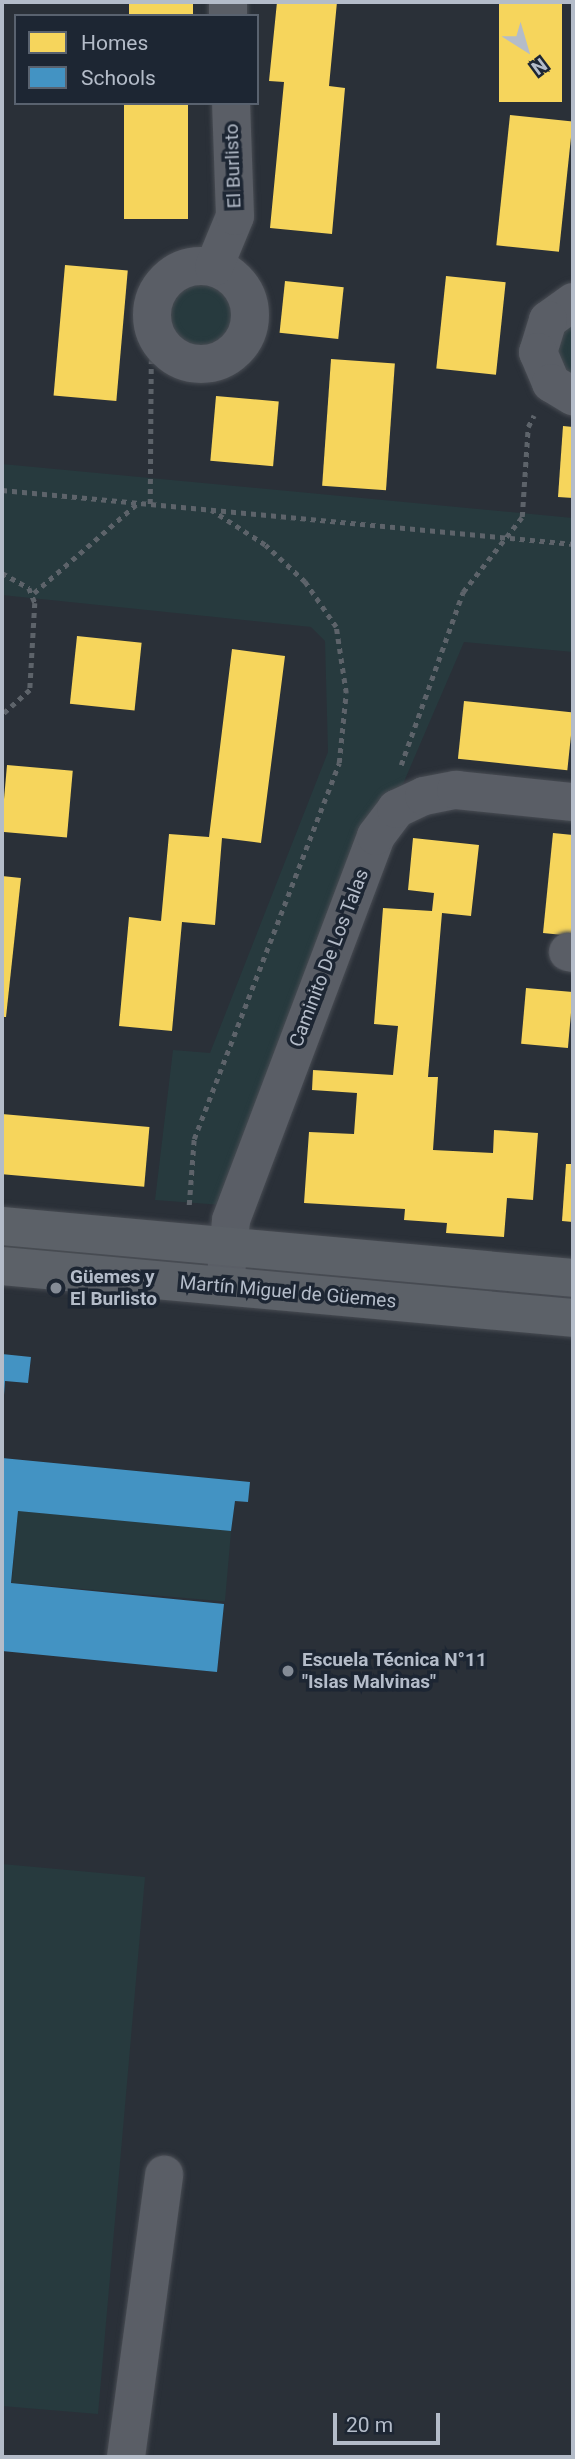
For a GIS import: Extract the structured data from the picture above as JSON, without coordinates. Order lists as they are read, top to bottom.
{
  "streets": {
    "main road": ["Martín Miguel de Güemes"],
    "street": ["El Burlisto", "Caminito De Los Talas"]
  },
  "crossings": [
    ["Caminito De Los Talas", "Martín Miguel de Güemes"]
  ],
  "places": ["Güemes y El Burlisto", "Escuela Técnica N°11 \"Islas Malvinas\""],
  "legend": ["Homes", "Schools"],
  "scale_bar": "20 m",
  "north": "bottom right"
}
